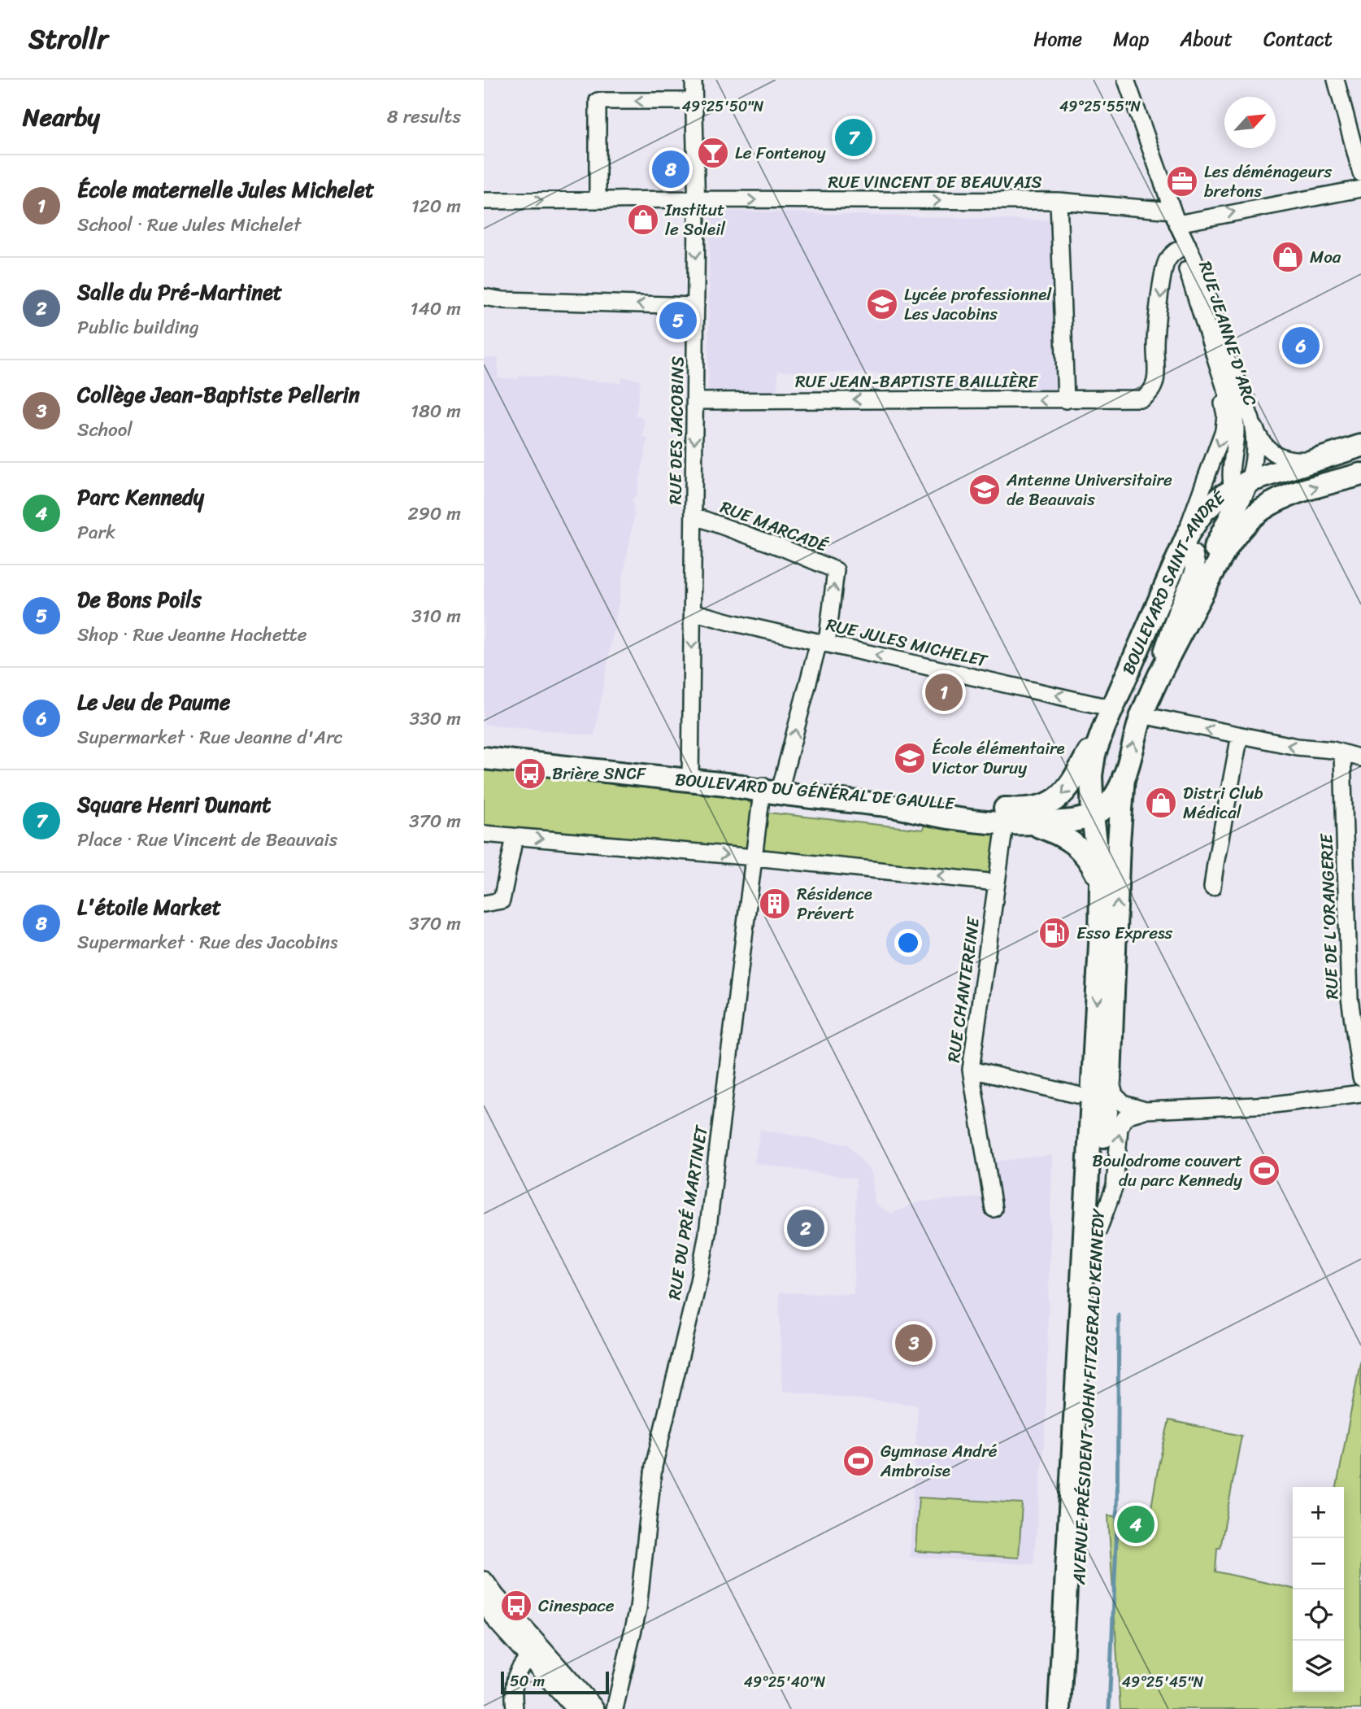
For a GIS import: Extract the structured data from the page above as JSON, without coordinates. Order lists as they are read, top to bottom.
{
  "streets": {
    "main road": ["BOULEVARD SAINT-ANDRÉ", "BOULEVARD DU GÉNÉRAL DE GAULLE", "AVENUE PRÉSIDENT JOHN FITZGERALD KENNEDY"],
    "street": [
      "RUE VINCENT DE BEAUVAIS",
      "RUE JEANNE D'ARC",
      "RUE JEAN-BAPTISTE BAILLIÈRE",
      "RUE DES JACOBINS",
      "RUE MARCADÉ",
      "RUE JULES MICHELET",
      "RUE DE L'ORANGERIE",
      "RUE CHANTEREINE",
      "RUE DU PRÉ MARTINET"
    ]
  },
  "crossings": [
    ["RUE VINCENT DE BEAUVAIS", "RUE JEANNE D'ARC"],
    ["RUE VINCENT DE BEAUVAIS", "RUE DES JACOBINS"],
    ["RUE JEANNE D'ARC", "RUE JEAN-BAPTISTE BAILLIÈRE"],
    ["RUE JEANNE D'ARC", "BOULEVARD SAINT-ANDRÉ"],
    ["RUE JEAN-BAPTISTE BAILLIÈRE", "RUE DES JACOBINS"],
    ["RUE DES JACOBINS", "RUE MARCADÉ"],
    ["RUE DES JACOBINS", "RUE JULES MICHELET"],
    ["RUE DES JACOBINS", "BOULEVARD DU GÉNÉRAL DE GAULLE"],
    ["RUE MARCADÉ", "RUE JULES MICHELET"],
    ["RUE MARCADÉ", "BOULEVARD DU GÉNÉRAL DE GAULLE"],
    ["RUE MARCADÉ", "RUE DU PRÉ MARTINET"],
    ["BOULEVARD SAINT-ANDRÉ", "RUE JULES MICHELET"],
    ["BOULEVARD SAINT-ANDRÉ", "BOULEVARD DU GÉNÉRAL DE GAULLE"],
    ["BOULEVARD SAINT-ANDRÉ", "AVENUE PRÉSIDENT JOHN FITZGERALD KENNEDY"],
    ["RUE JULES MICHELET", "BOULEVARD DU GÉNÉRAL DE GAULLE"],
    ["BOULEVARD DU GÉNÉRAL DE GAULLE", "RUE CHANTEREINE"],
    ["BOULEVARD DU GÉNÉRAL DE GAULLE", "RUE DU PRÉ MARTINET"]
  ],
  "one_way": [
    "RUE VINCENT DE BEAUVAIS",
    "RUE JEAN-BAPTISTE BAILLIÈRE",
    "RUE DES JACOBINS",
    "RUE JULES MICHELET"
  ],
  "places": {
    "bar": ["Le Fontenoy"],
    "office": ["Les déménageurs bretons"],
    "shop": ["Institut le Soleil", "Moa", "Distri Club Médical"],
    "school or university": ["Lycée professionnel Les Jacobins", "Antenne Universitaire de Beauvais", "École élémentaire Victor Duruy"],
    "bus stop": ["Brière SNCF", "Cinespace"],
    "building": ["Résidence Prévert"],
    "fuel station": ["Esso Express"],
    "sports": ["Boulodrome couvert du parc Kennedy", "Gymnase André Ambroise"]
  },
  "scale_bar": "50 m",
  "north": "top right",
  "page": {
    "header": "Strollr",
    "nav": [
      "Home",
      "Map",
      "About",
      "Contact"
    ],
    "heading": ["Nearby", "8 results"],
    "pins": [
      "7",
      "8",
      "5",
      "6",
      "1",
      "2",
      "3",
      "4"
    ],
    "list": [
      {
        "mark": "1",
        "name": "École maternelle Jules Michelet",
        "note": "School · Rue Jules Michelet",
        "value": "120 m"
      },
      {
        "mark": "2",
        "name": "Salle du Pré-Martinet",
        "note": "Public building",
        "value": "140 m"
      },
      {
        "mark": "3",
        "name": "Collège Jean-Baptiste Pellerin",
        "note": "School",
        "value": "180 m"
      },
      {
        "mark": "4",
        "name": "Parc Kennedy",
        "note": "Park",
        "value": "290 m"
      },
      {
        "mark": "5",
        "name": "De Bons Poils",
        "note": "Shop · Rue Jeanne Hachette",
        "value": "310 m"
      },
      {
        "mark": "6",
        "name": "Le Jeu de Paume",
        "note": "Supermarket · Rue Jeanne d'Arc",
        "value": "330 m"
      },
      {
        "mark": "7",
        "name": "Square Henri Dunant",
        "note": "Place · Rue Vincent de Beauvais",
        "value": "370 m"
      },
      {
        "mark": "8",
        "name": "L'étoile Market",
        "note": "Supermarket · Rue des Jacobins",
        "value": "370 m"
      }
    ],
    "map_buttons": ["+", "−"],
    "scale": "50 m"
  },
  "coordinates": [
    "49°25'50\"N",
    "49°25'55\"N",
    "49°25'40\"N",
    "49°25'45\"N"
  ]
}
